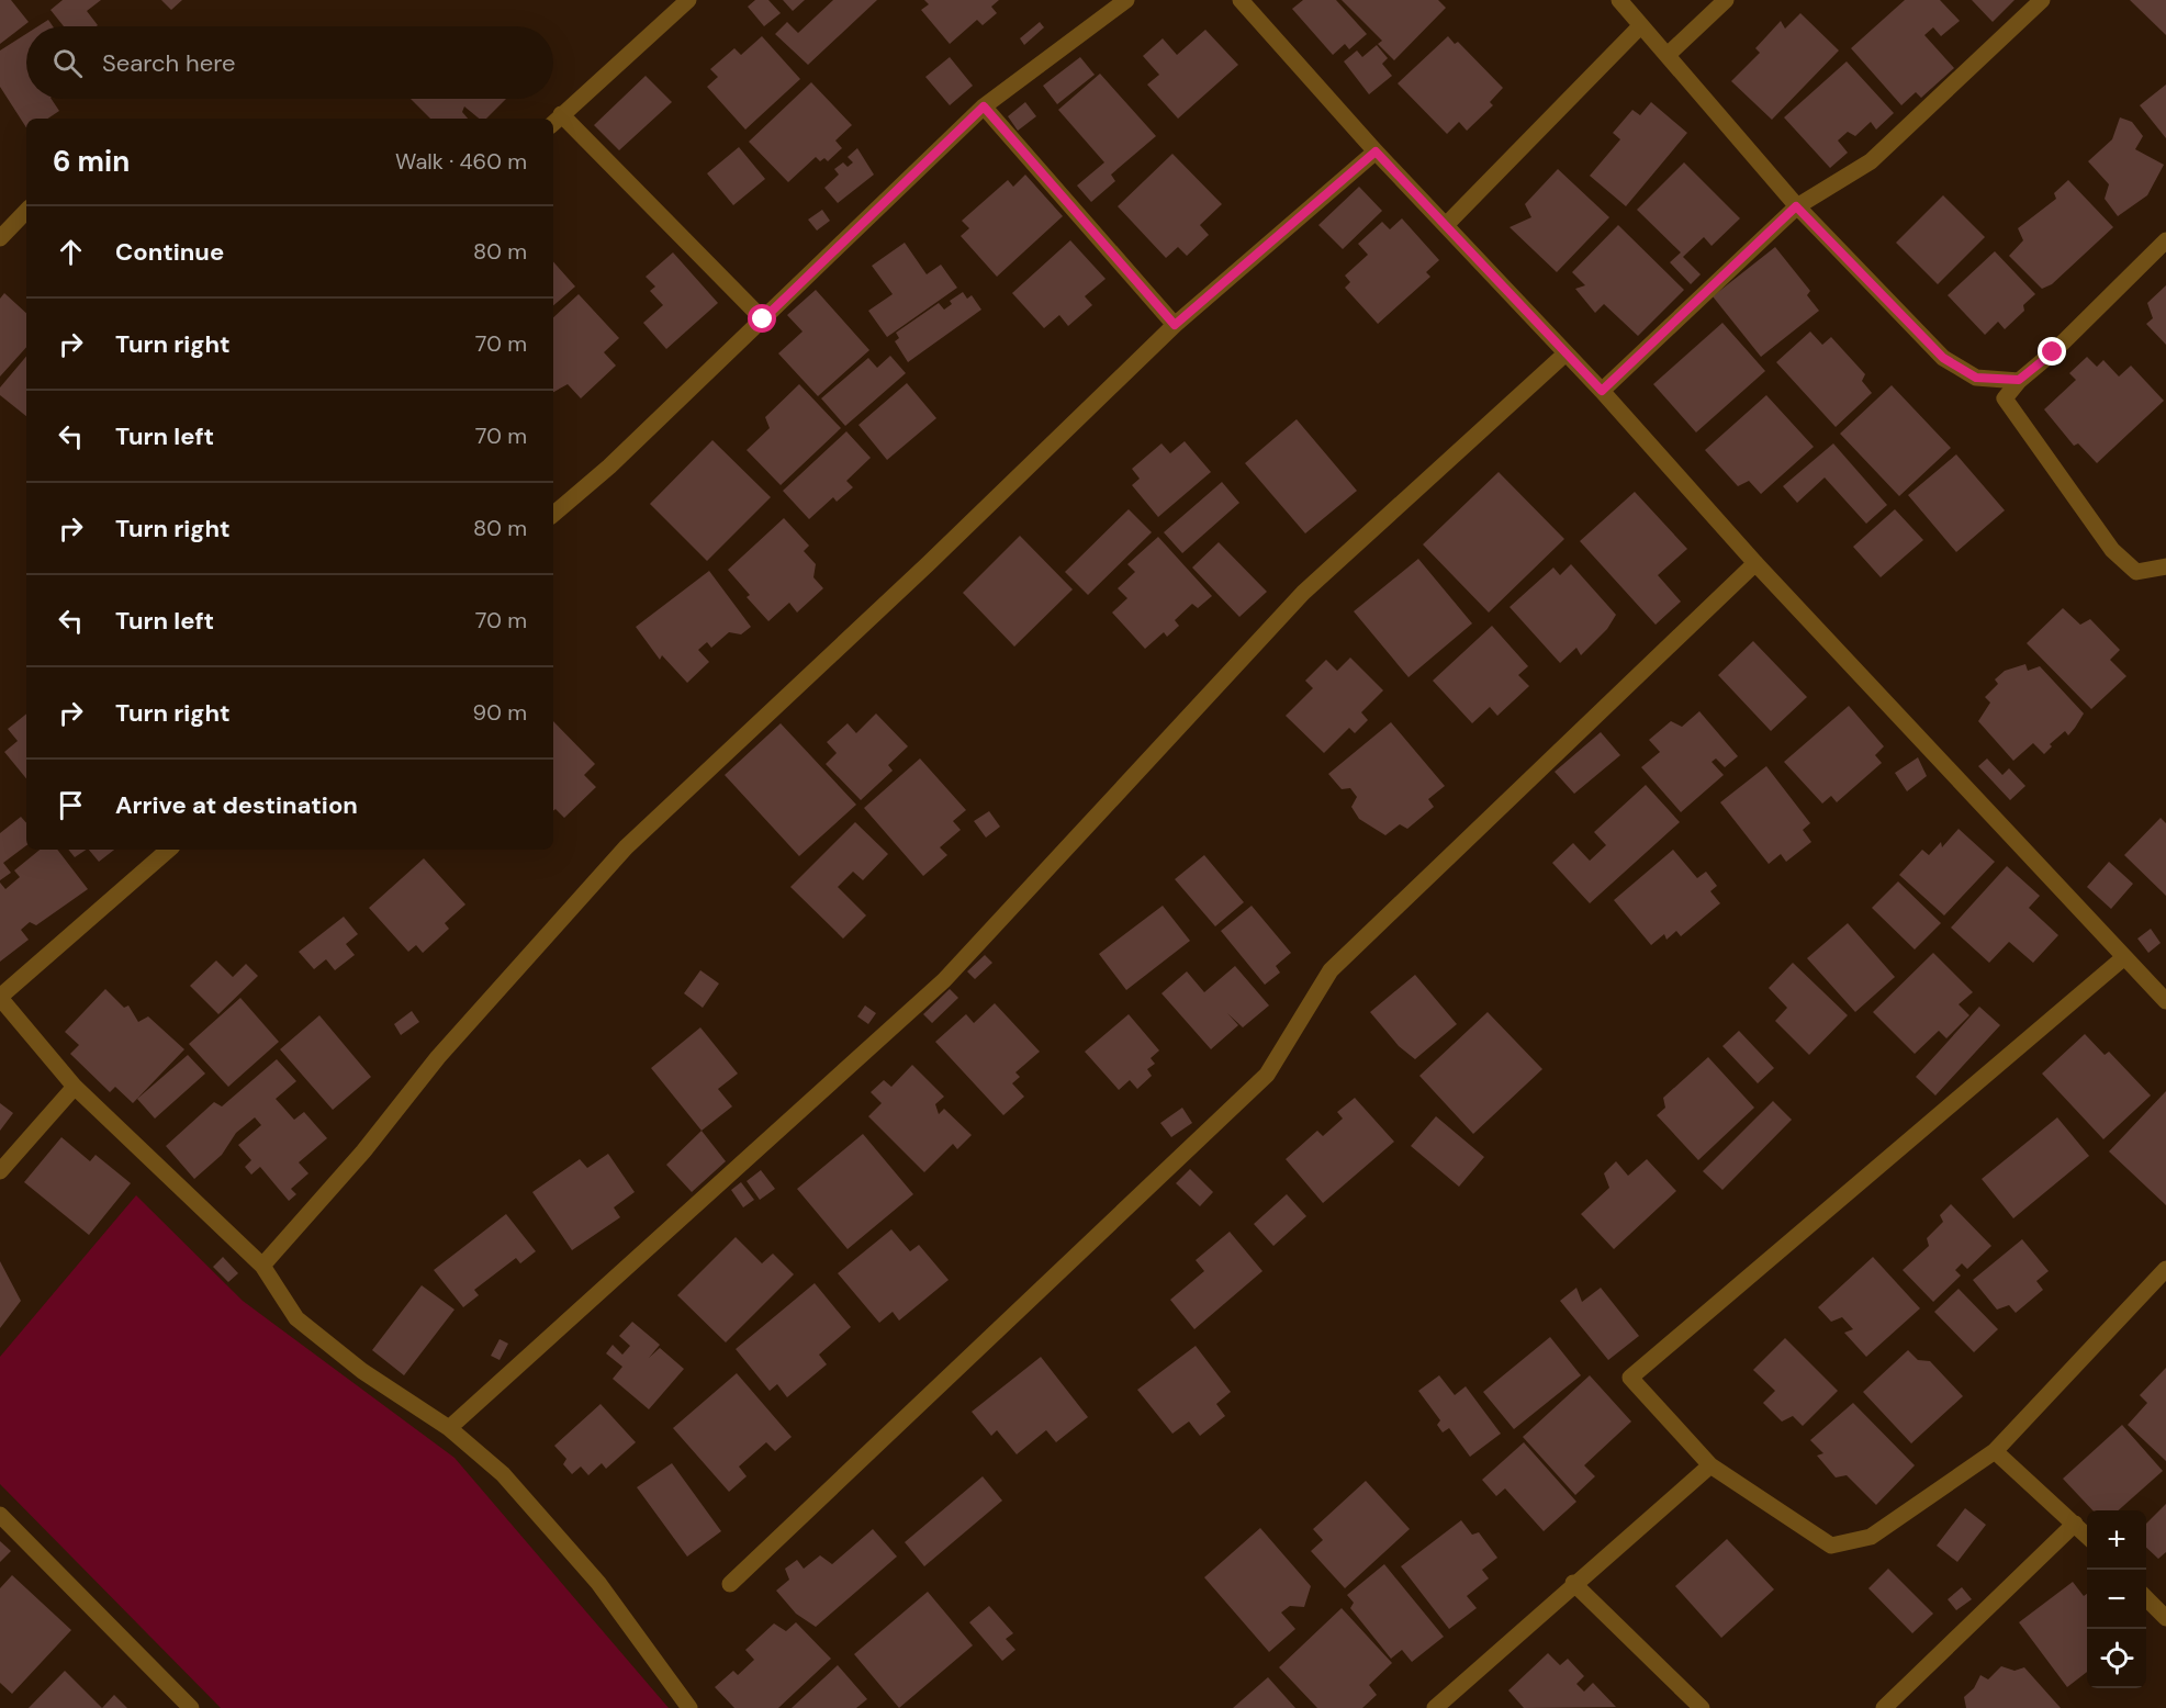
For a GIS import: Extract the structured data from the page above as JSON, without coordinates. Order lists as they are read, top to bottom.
{
  "page": {
    "search": "Search here",
    "heading": ["6 min", "Walk · 460 m"],
    "list": [
      ["Continue", "80 m"],
      ["Turn right", "70 m"],
      ["Turn left", "70 m"],
      ["Turn right", "80 m"],
      ["Turn left", "70 m"],
      ["Turn right", "90 m"],
      "Arrive at destination"
    ],
    "map_buttons": ["+", "−"]
  }
}
